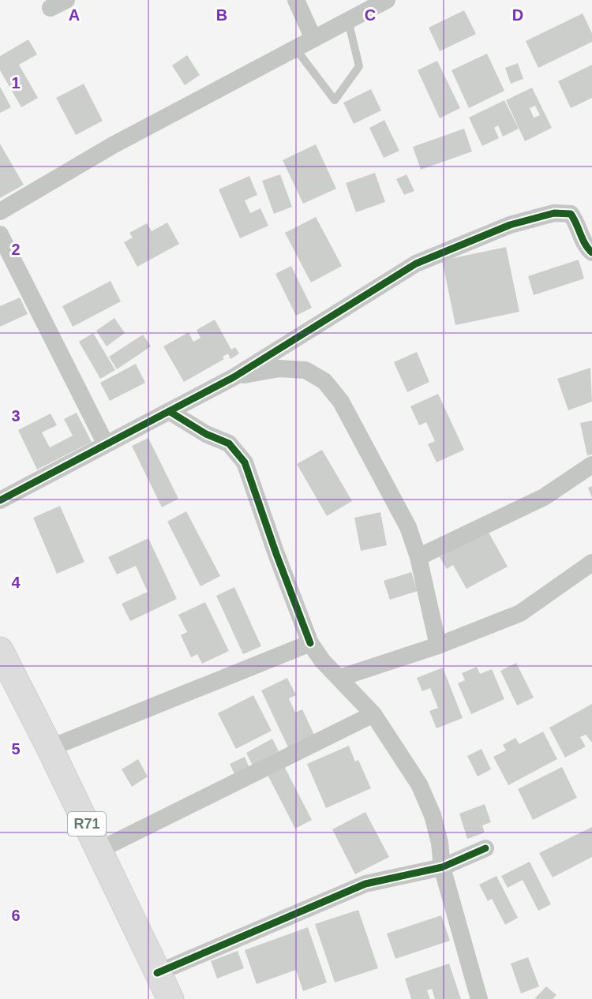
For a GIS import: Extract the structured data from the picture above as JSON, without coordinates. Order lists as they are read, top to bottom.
{
  "streets": {
    "main road": ["R71"]
  },
  "grid": {
    "columns": [
      "A",
      "B",
      "C",
      "D"
    ],
    "rows": [
      "1",
      "2",
      "3",
      "4",
      "5",
      "6"
    ]
  }
}
